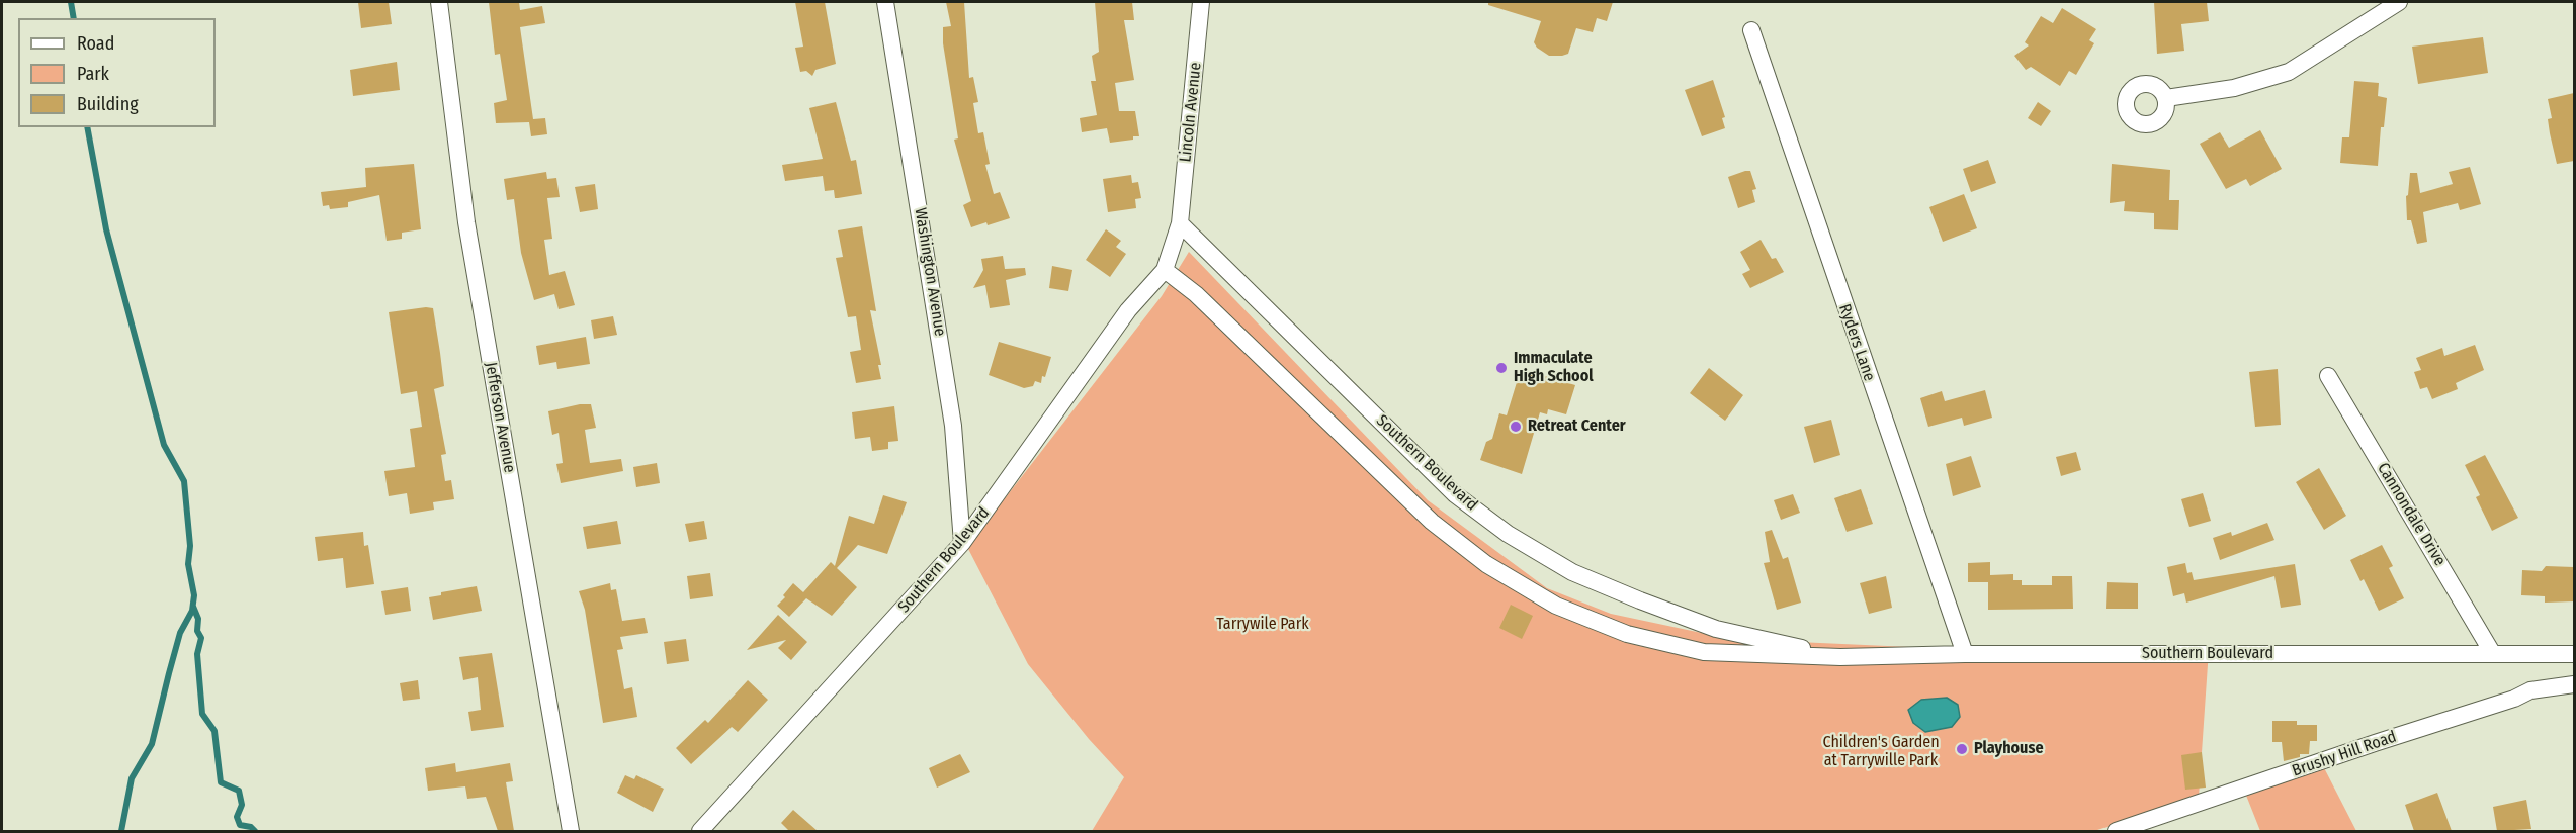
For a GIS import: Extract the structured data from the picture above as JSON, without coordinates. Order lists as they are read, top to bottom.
{
  "streets": {
    "street": [
      "Lincoln Avenue",
      "Washington Avenue",
      "Ryders Lane",
      "Jefferson Avenue",
      "Southern Boulevard",
      "Cannondale Drive",
      "Brushy Hill Road"
    ]
  },
  "crossings": [
    ["Lincoln Avenue", "Southern Boulevard"],
    ["Washington Avenue", "Southern Boulevard"],
    ["Ryders Lane", "Southern Boulevard"],
    ["Southern Boulevard", "Cannondale Drive"]
  ],
  "parks": ["Tarrywile Park", "Children's Garden at Tarrywille Park"],
  "places": ["Immaculate High School", "Retreat Center", "Playhouse"],
  "legend": ["Road", "Park", "Building"]
}
